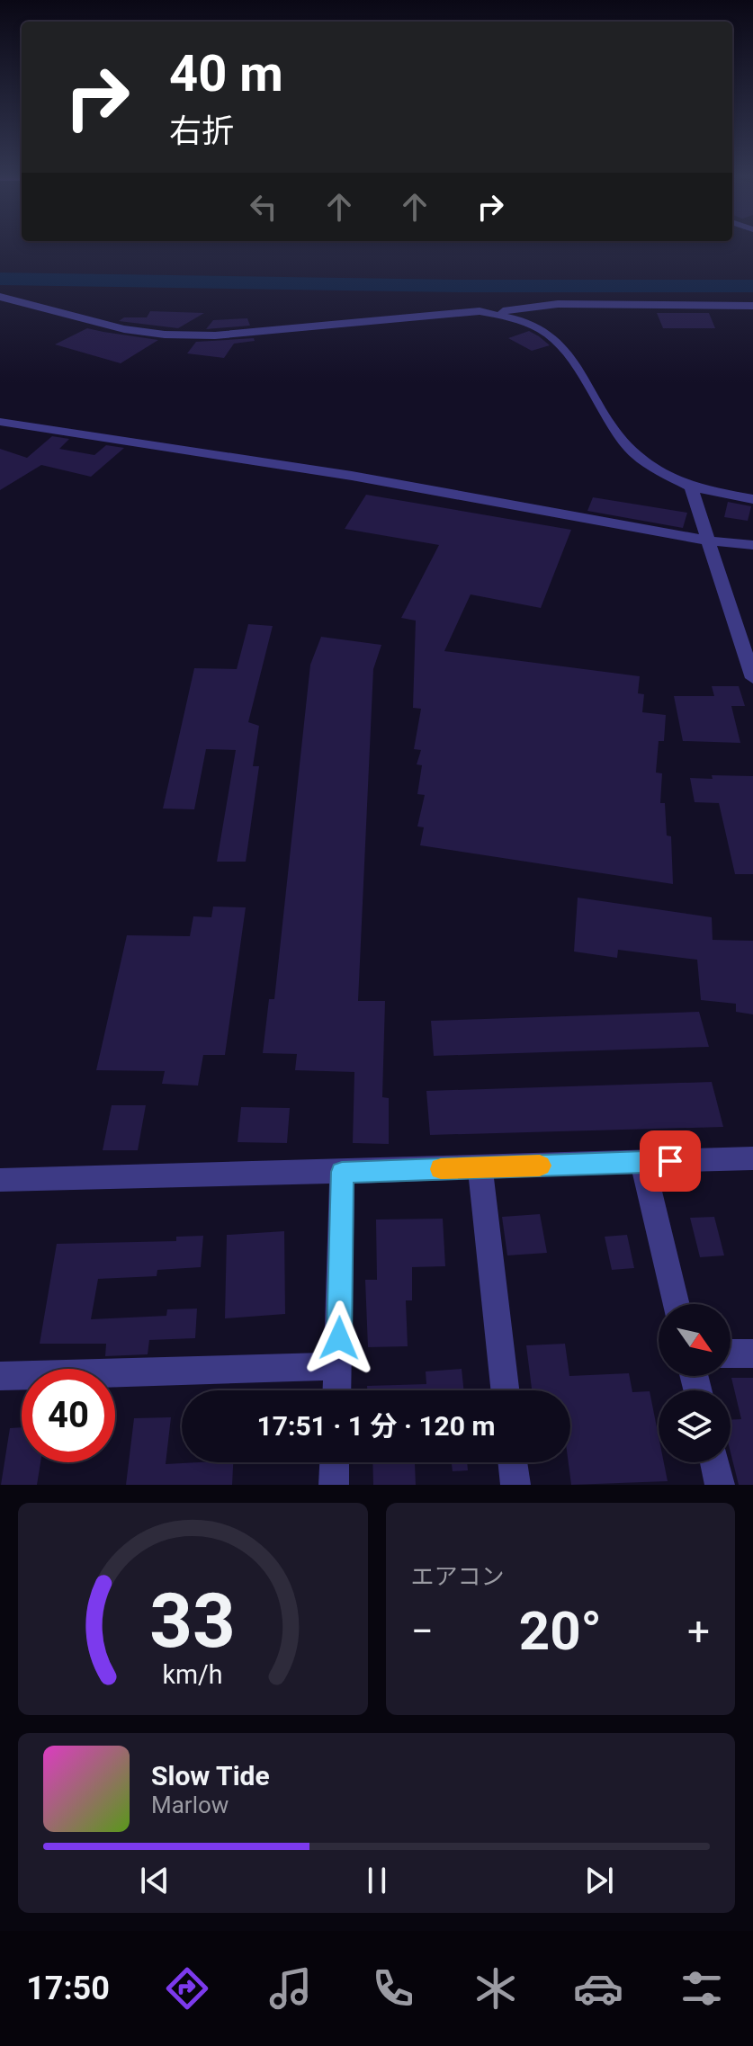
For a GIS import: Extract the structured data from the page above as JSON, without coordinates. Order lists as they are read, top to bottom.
{
  "north": "bottom right",
  "page": {
    "turn": ["40 m", "右折"],
    "limit": "40",
    "trip": "17:51 · 1 分 · 120 m",
    "tile": "エアコン",
    "heat": ["−", "20°", "+"],
    "song": ["Slow Tide", "Marlow"],
    "tabs": "17:50",
    "gauge": ["33", "km/h"]
  }
}
